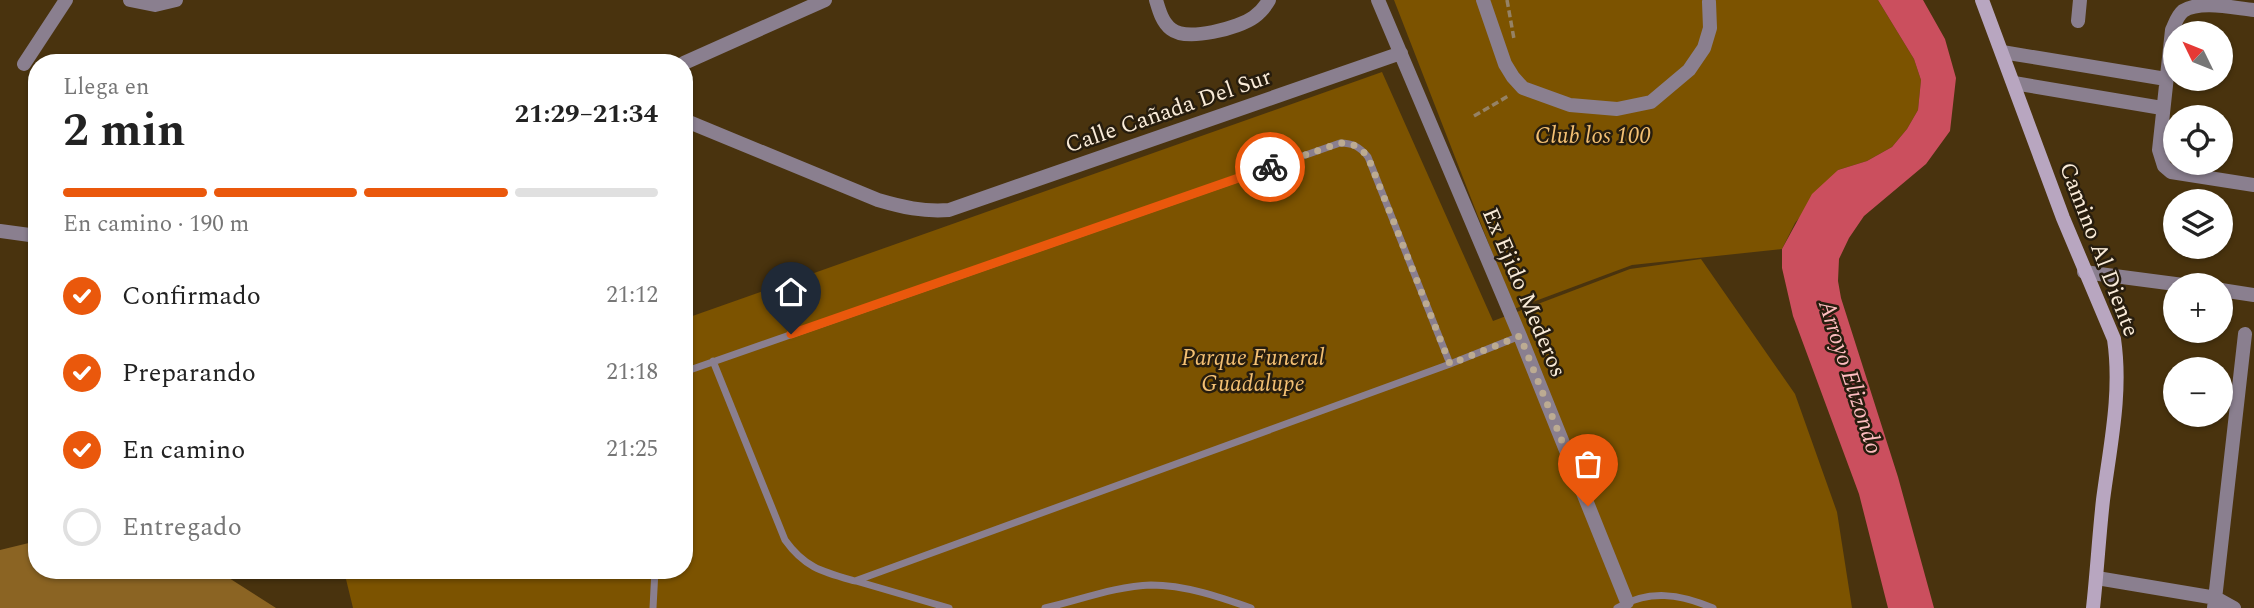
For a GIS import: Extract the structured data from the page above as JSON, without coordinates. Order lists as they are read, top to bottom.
{
  "streets": {
    "street": ["Calle Cañada Del Sur", "Camino Al Diente", "Ex Ejido Mederos"]
  },
  "crossings": [
    ["Calle Cañada Del Sur", "Ex Ejido Mederos"]
  ],
  "water": ["Arroyo Elizondo"],
  "parks": ["Club los 100", "Parque Funeral Guadalupe"],
  "north": "top left",
  "page": {
    "map_buttons": ["+", "−"],
    "heading": ["2 min", "Llega en", "21:29–21:34"],
    "bar": "En camino · 190 m",
    "list": [
      ["Confirmado", "21:12"],
      ["Preparando", "21:18"],
      ["En camino", "21:25"],
      "Entregado"
    ]
  }
}
